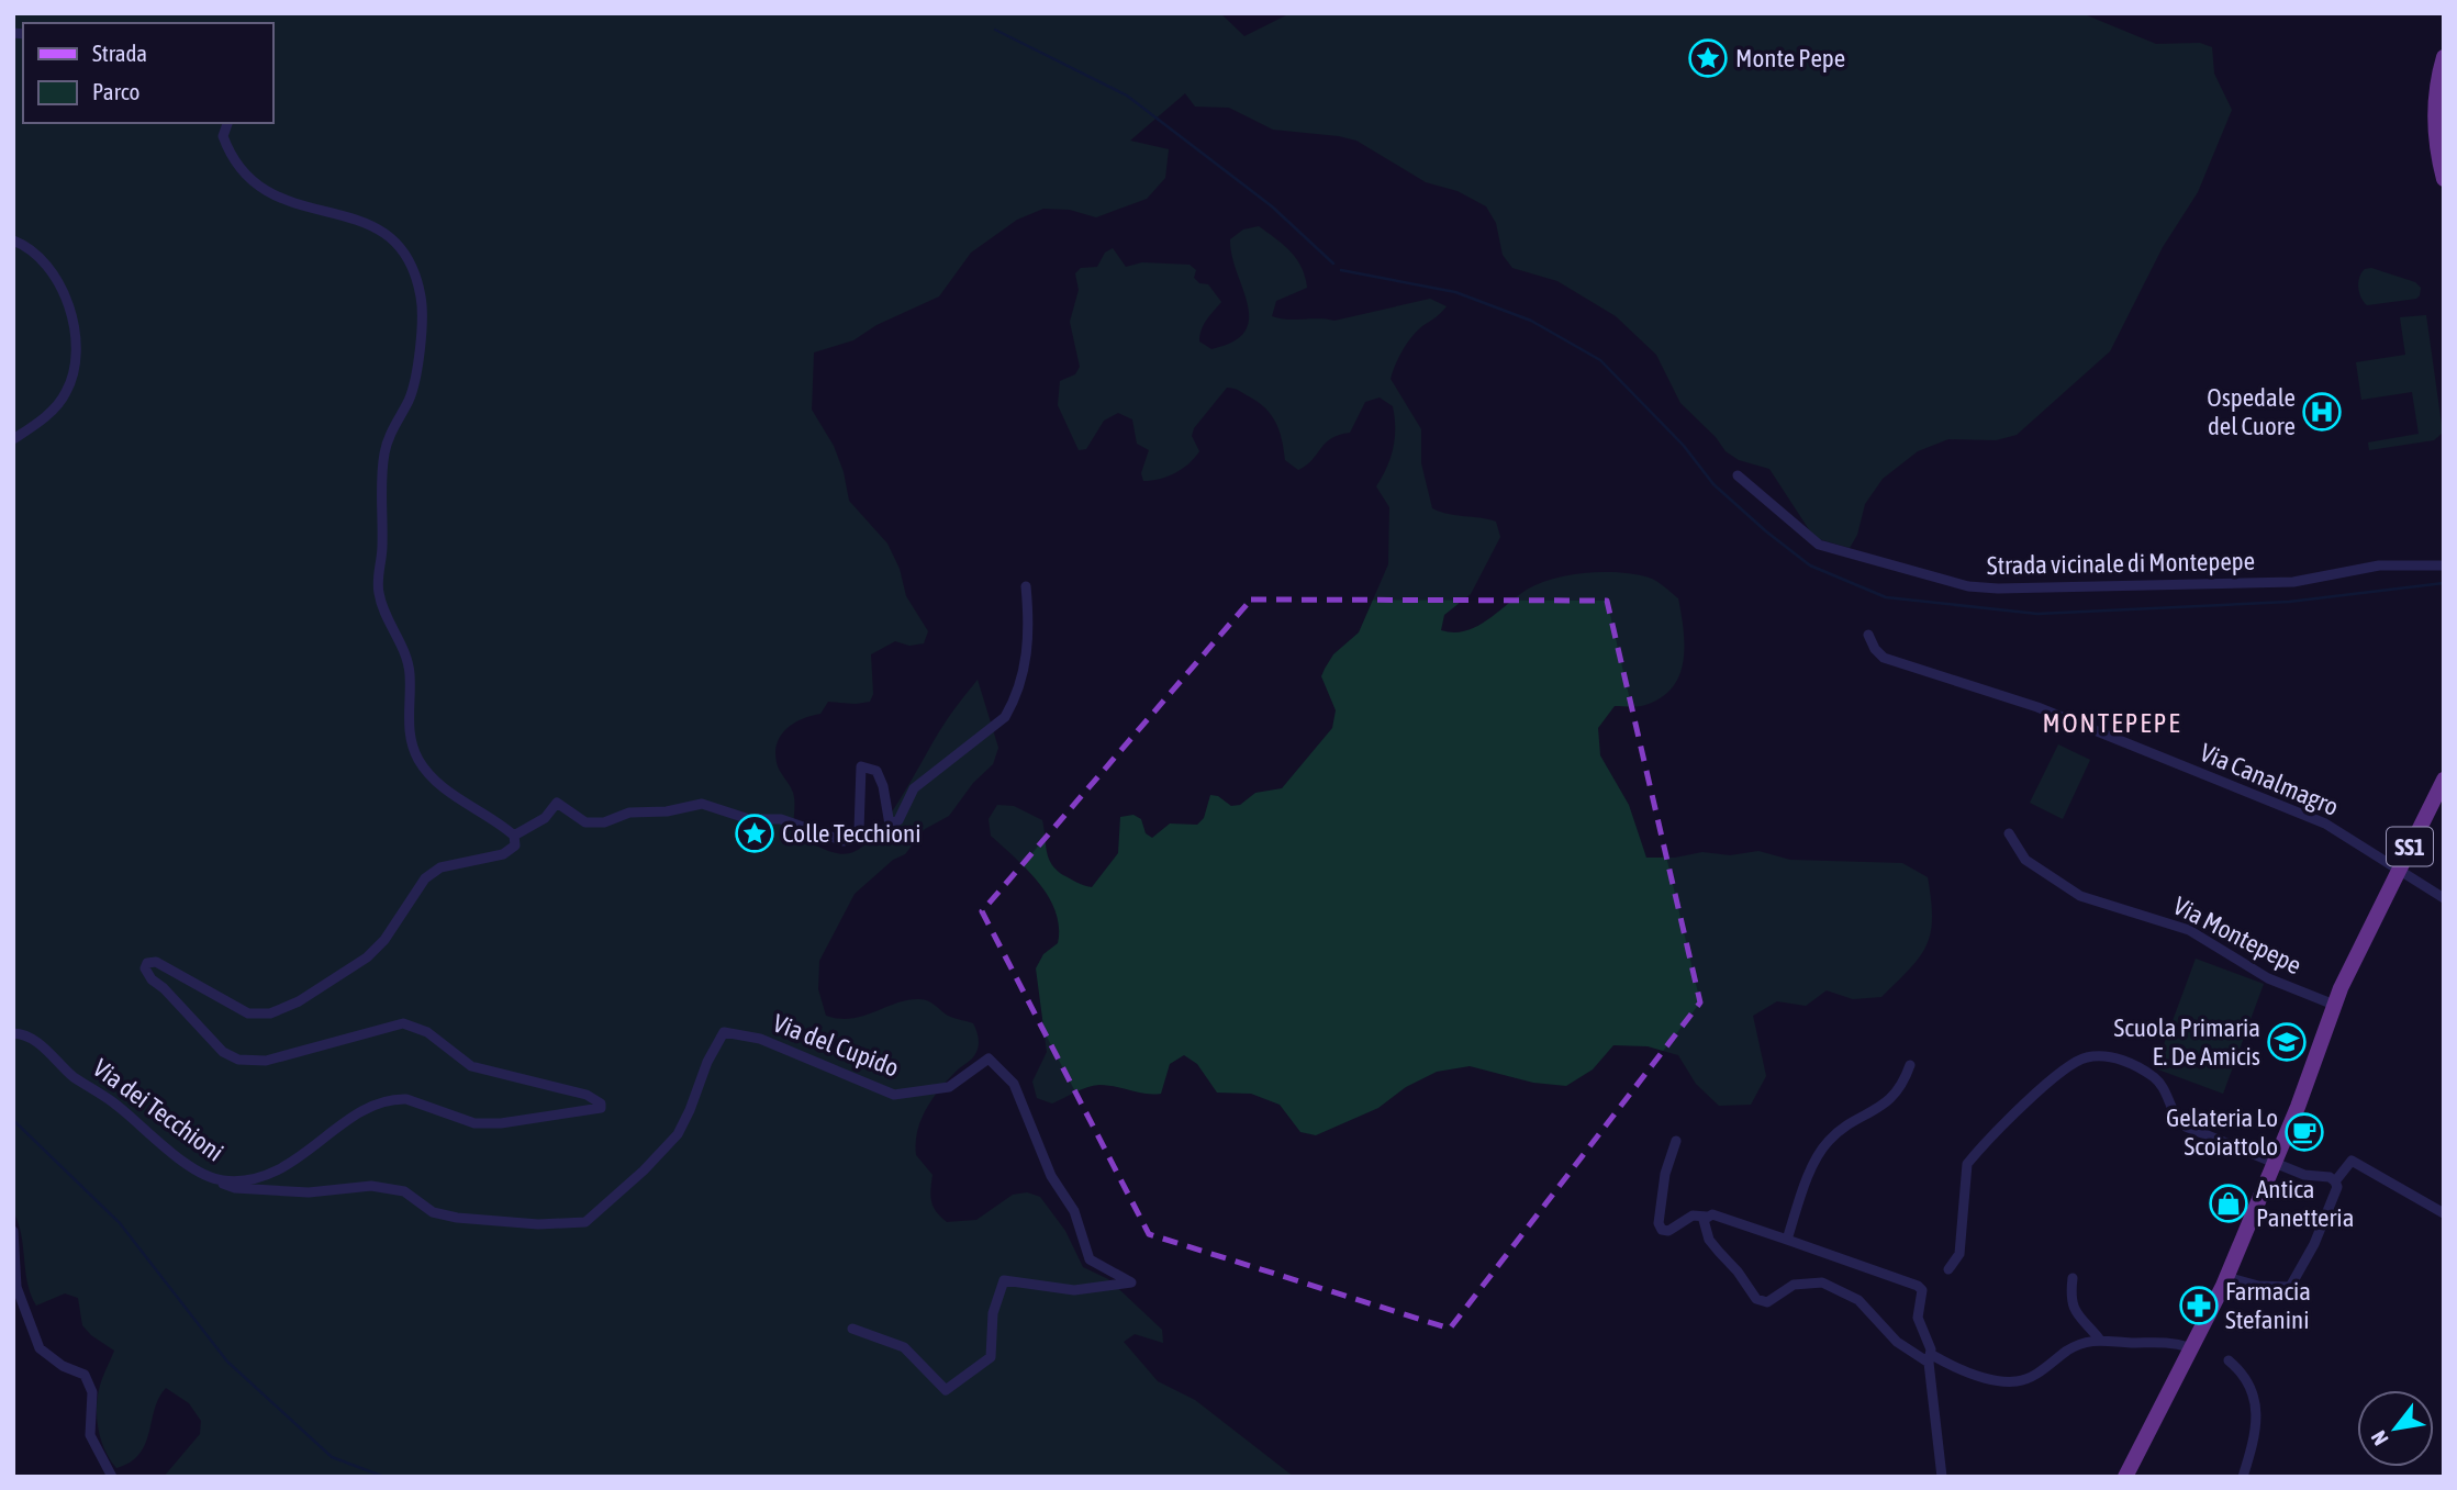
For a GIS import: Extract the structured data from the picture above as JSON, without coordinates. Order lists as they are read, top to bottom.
{
  "streets": {
    "main road": ["SS1"],
    "street": [
      "Strada vicinale di Montepepe",
      "Via Canalmagro",
      "Via Montepepe",
      "Via del Cupido",
      "Via dei Tecchioni"
    ]
  },
  "crossings": [
    ["Via Canalmagro", "SS1"],
    ["SS1", "Via Montepepe"],
    ["Via del Cupido", "Via dei Tecchioni"]
  ],
  "districts": ["MONTEPEPE"],
  "places": {
    "place": ["Monte Pepe", "Colle Tecchioni"],
    "hospital": ["Ospedale del Cuore"],
    "school or university": ["Scuola Primaria E. De Amicis"],
    "cafe": ["Gelateria Lo Scoiattolo"],
    "shop": ["Antica Panetteria"],
    "pharmacy": ["Farmacia Stefanini"]
  },
  "legend": ["Strada", "Parco"],
  "north": "bottom left"
}
